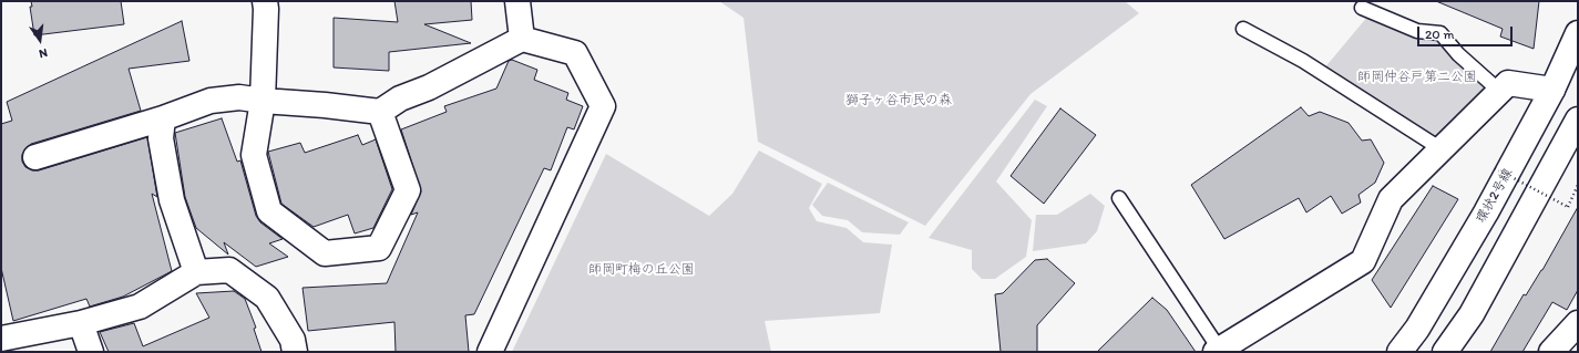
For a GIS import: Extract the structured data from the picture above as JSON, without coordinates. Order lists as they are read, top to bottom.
{
  "streets": {
    "street": ["環状2号線"]
  },
  "parks": ["師岡仲谷戸第二公園", "獅子ヶ谷市民の森", "師岡町梅の丘公園"],
  "scale_bar": "20 m",
  "north": "bottom"
}
